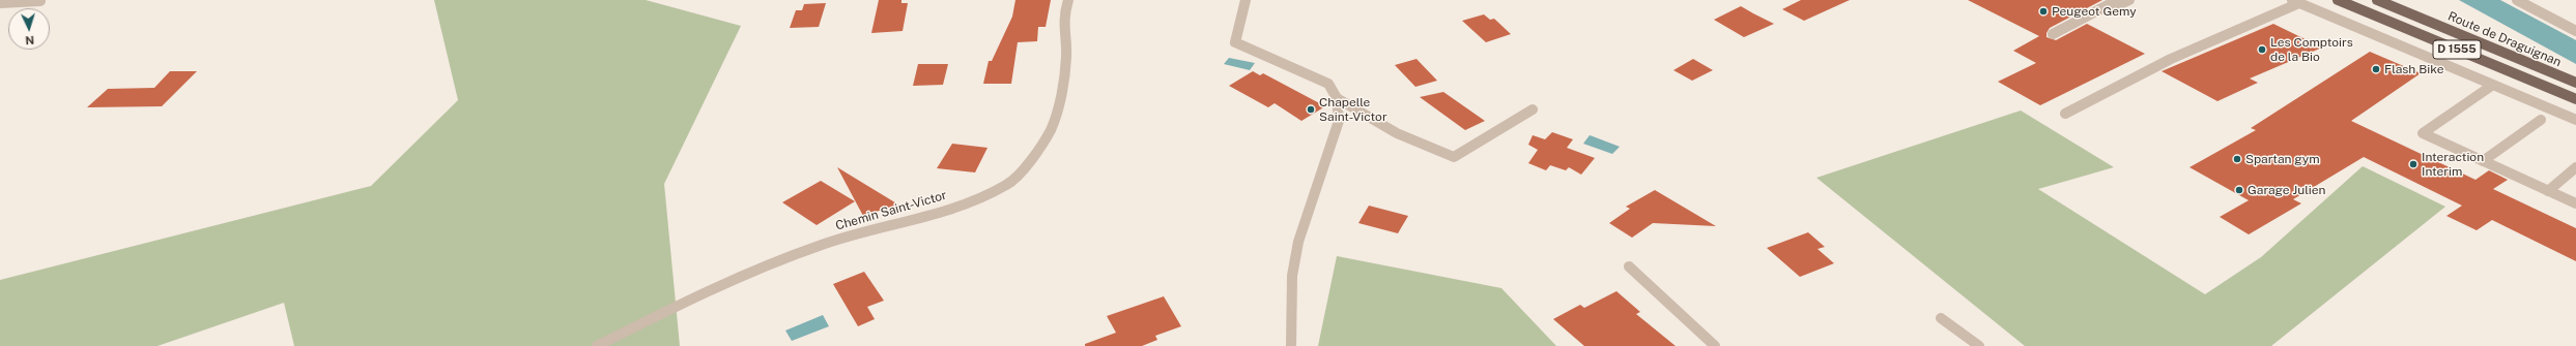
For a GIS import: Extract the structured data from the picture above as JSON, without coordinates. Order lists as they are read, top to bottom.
{
  "streets": {
    "main road": ["Route de Draguignan", "D 1555"],
    "street": ["Chemin Saint-Victor"]
  },
  "places": [
    "Peugeot Gemy",
    "Les Comptoirs de la Bio",
    "Flash Bike",
    "Chapelle Saint-Victor",
    "Spartan gym",
    "Interaction Interim",
    "Garage Julien"
  ],
  "north": "bottom"
}
